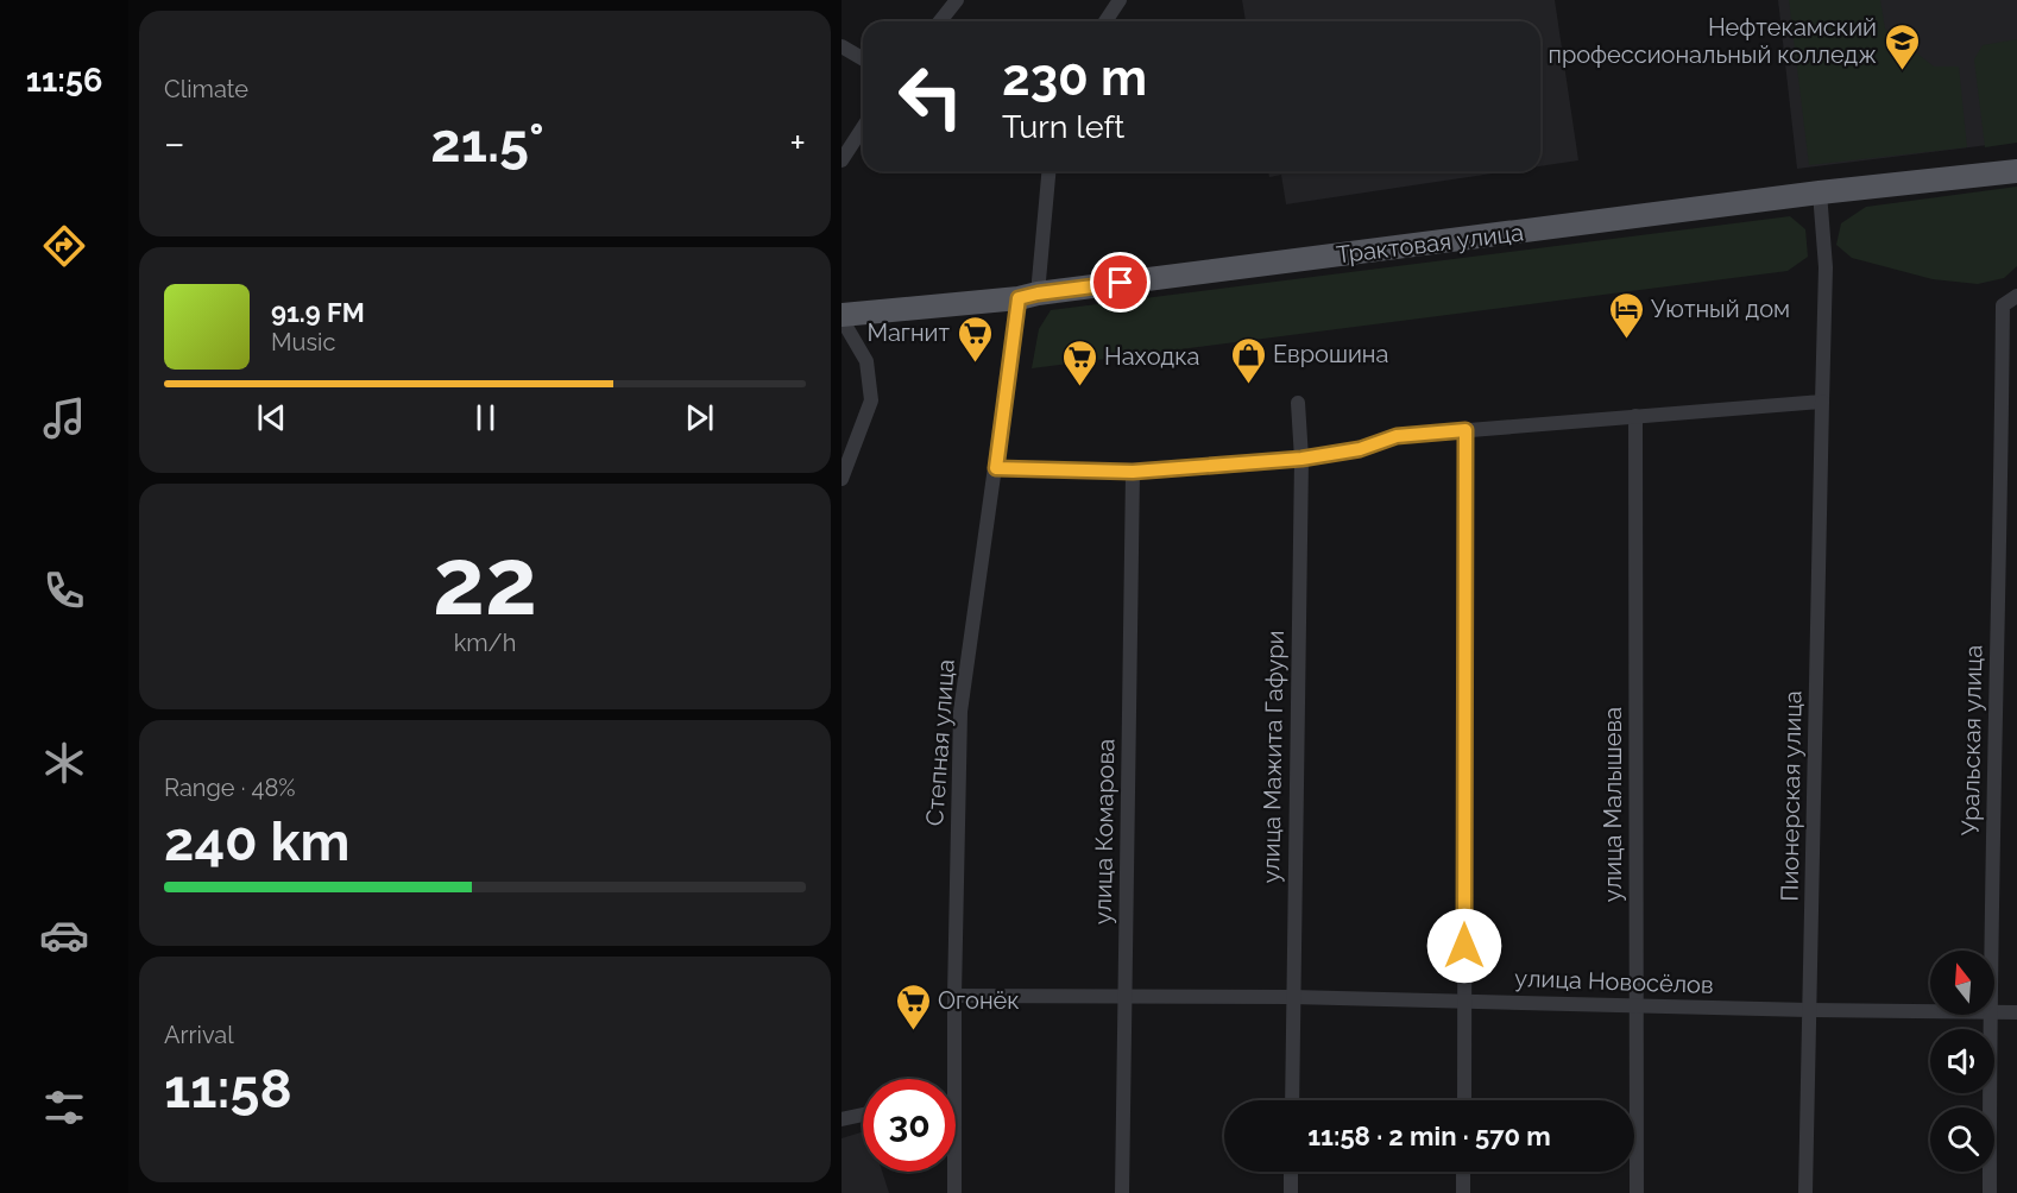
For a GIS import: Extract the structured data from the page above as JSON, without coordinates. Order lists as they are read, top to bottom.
{
  "streets": {
    "main road": ["Трактовая улица"],
    "street": [
      "Уральская улица",
      "Степная улица",
      "улица Мажита Гафури",
      "Пионерская улица",
      "улица Малышева",
      "улица Комарова",
      "улица Новосёлов"
    ]
  },
  "crossings": [
    ["Трактовая улица", "Степная улица"],
    ["Трактовая улица", "Пионерская улица"],
    ["Степная улица", "улица Новосёлов"],
    ["улица Мажита Гафури", "улица Новосёлов"],
    ["Пионерская улица", "улица Новосёлов"],
    ["улица Малышева", "улица Новосёлов"],
    ["улица Комарова", "улица Новосёлов"]
  ],
  "places": {
    "school or university": ["Нефтекамский профессиональный колледж"],
    "hotel": ["Уютный дом"],
    "supermarket": ["Магнит", "Находка", "Огонёк"],
    "shop": ["Еврошина"]
  },
  "north": "top",
  "page": {
    "tabs": "11:56",
    "tile": [
      "Climate",
      ["22", "km/h"],
      ["Range · 48%", "240 km"],
      ["Arrival", "11:58"]
    ],
    "turn": ["230 m", "Turn left"],
    "heat": ["−", "21.5°", "+"],
    "song": ["91.9 FM", "Music"],
    "limit": "30",
    "trip": "11:58 · 2 min · 570 m"
  }
}
